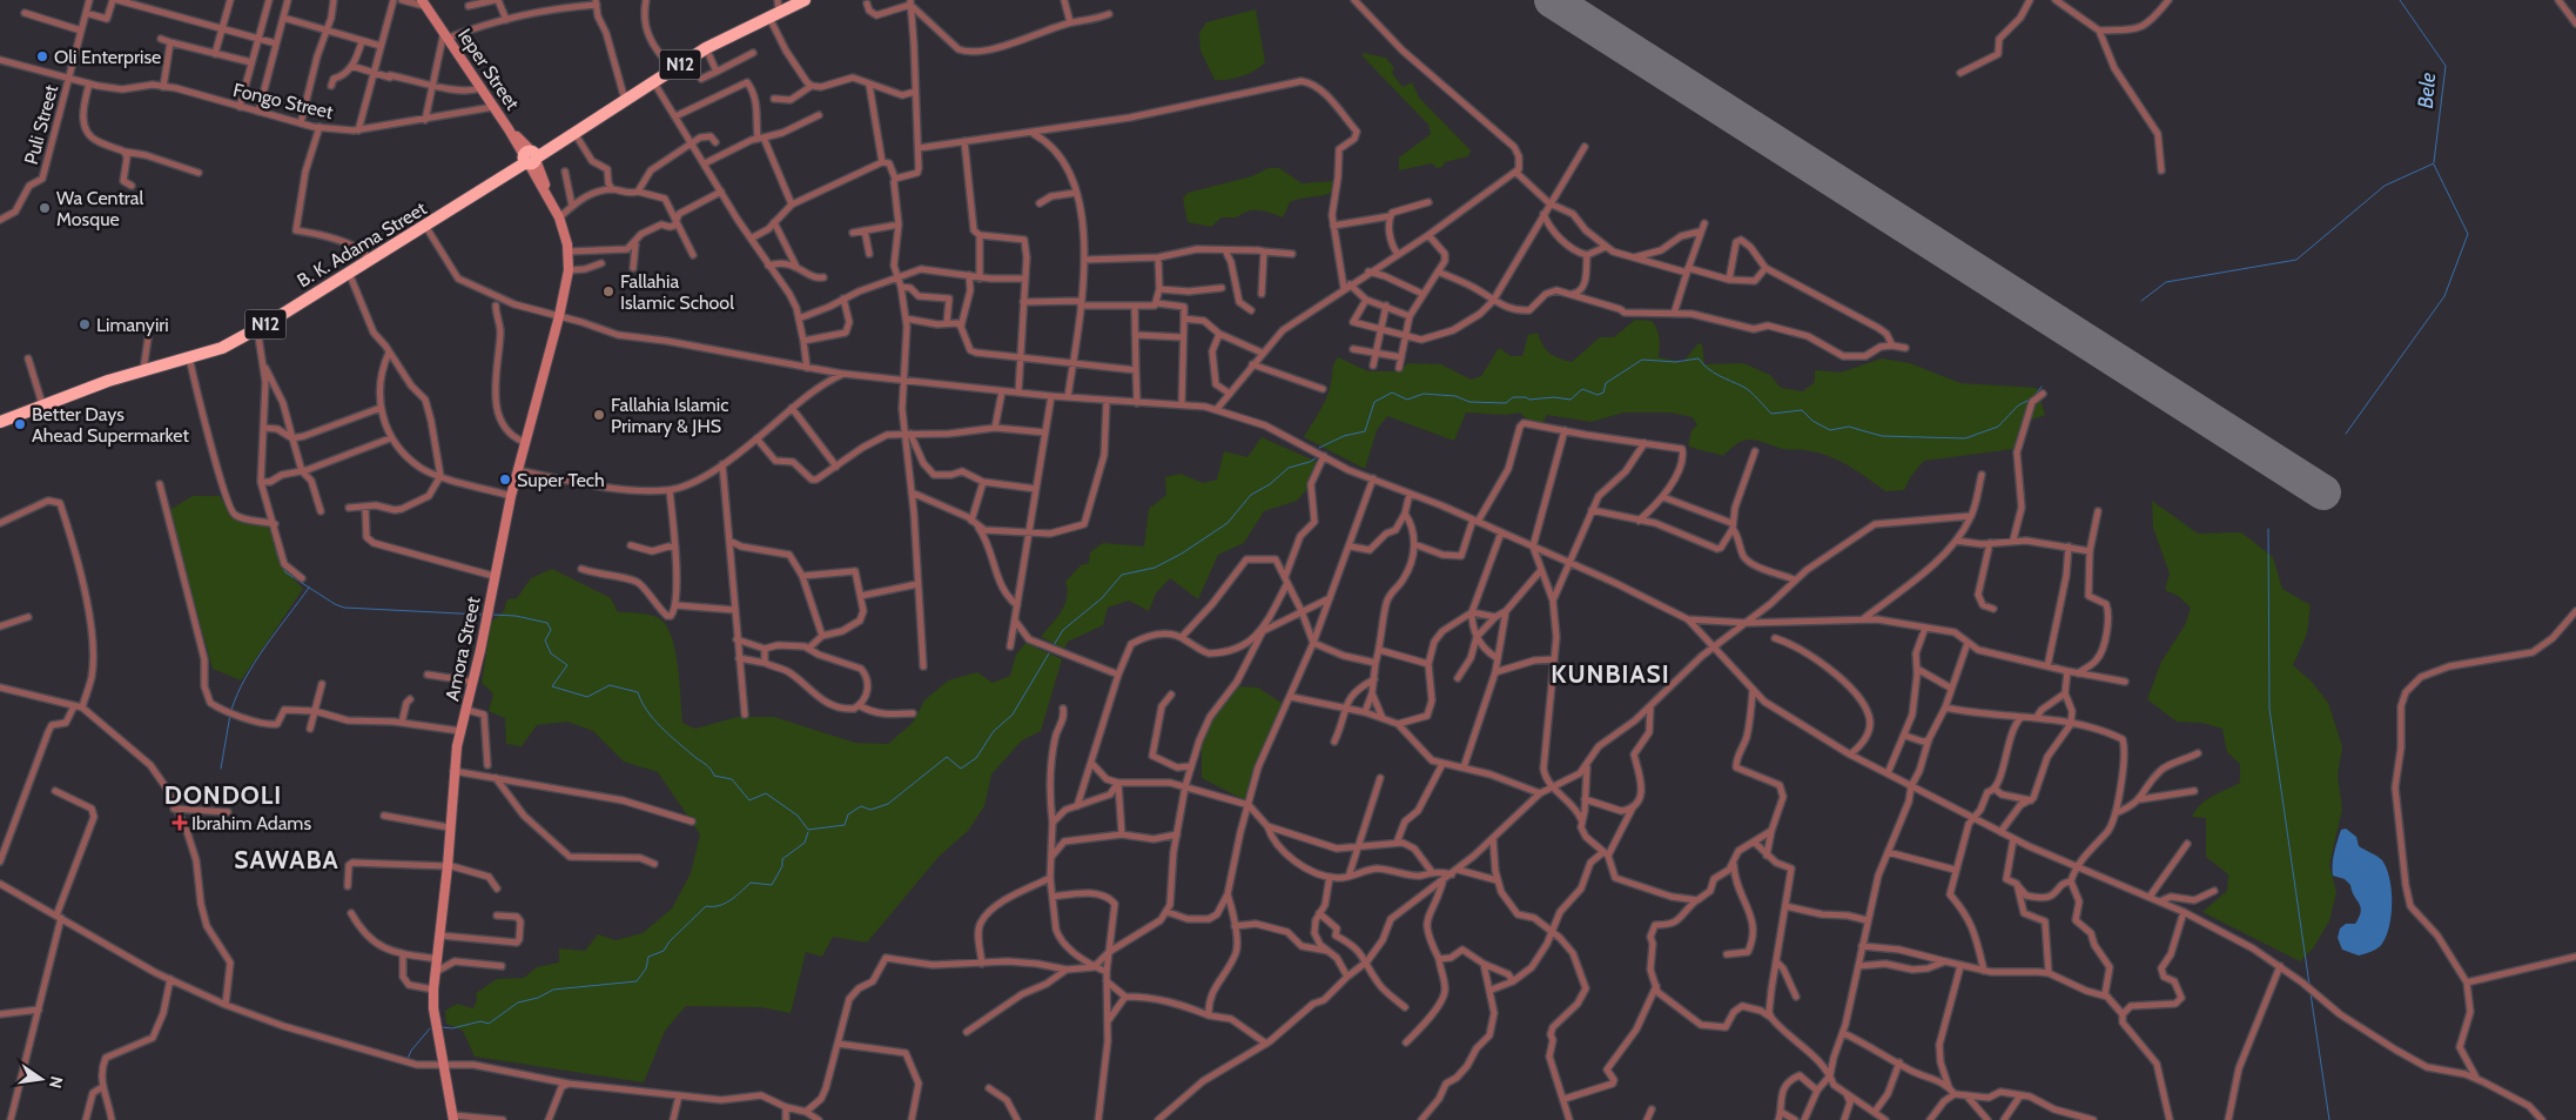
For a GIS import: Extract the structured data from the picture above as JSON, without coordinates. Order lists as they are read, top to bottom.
{
  "streets": {
    "highway": ["N12", "B. K. Adama Street"],
    "street": [
      "Ieper Street",
      "Fongo Street",
      "Puli Street",
      "Amora Street"
    ]
  },
  "crossings": [
    ["N12", "Ieper Street"],
    ["N12", "B. K. Adama Street"],
    ["N12", "Amora Street"],
    ["Ieper Street", "Fongo Street"],
    ["Ieper Street", "B. K. Adama Street"],
    ["Ieper Street", "Amora Street"],
    ["Fongo Street", "Puli Street"],
    ["B. K. Adama Street", "Amora Street"]
  ],
  "districts": ["KUNBIASI", "DONDOLI", "SAWABA"],
  "water": ["Bele"],
  "places": {
    "other": [
      "Oli Enterprise",
      "Wa Central Mosque",
      "Fallahia Islamic School",
      "Limanyiri",
      "Fallahia Islamic Primary & JHS",
      "Better Days Ahead Supermarket",
      "Super Tech"
    ],
    "health": ["Ibrahim Adams"]
  },
  "north": "right"
}
